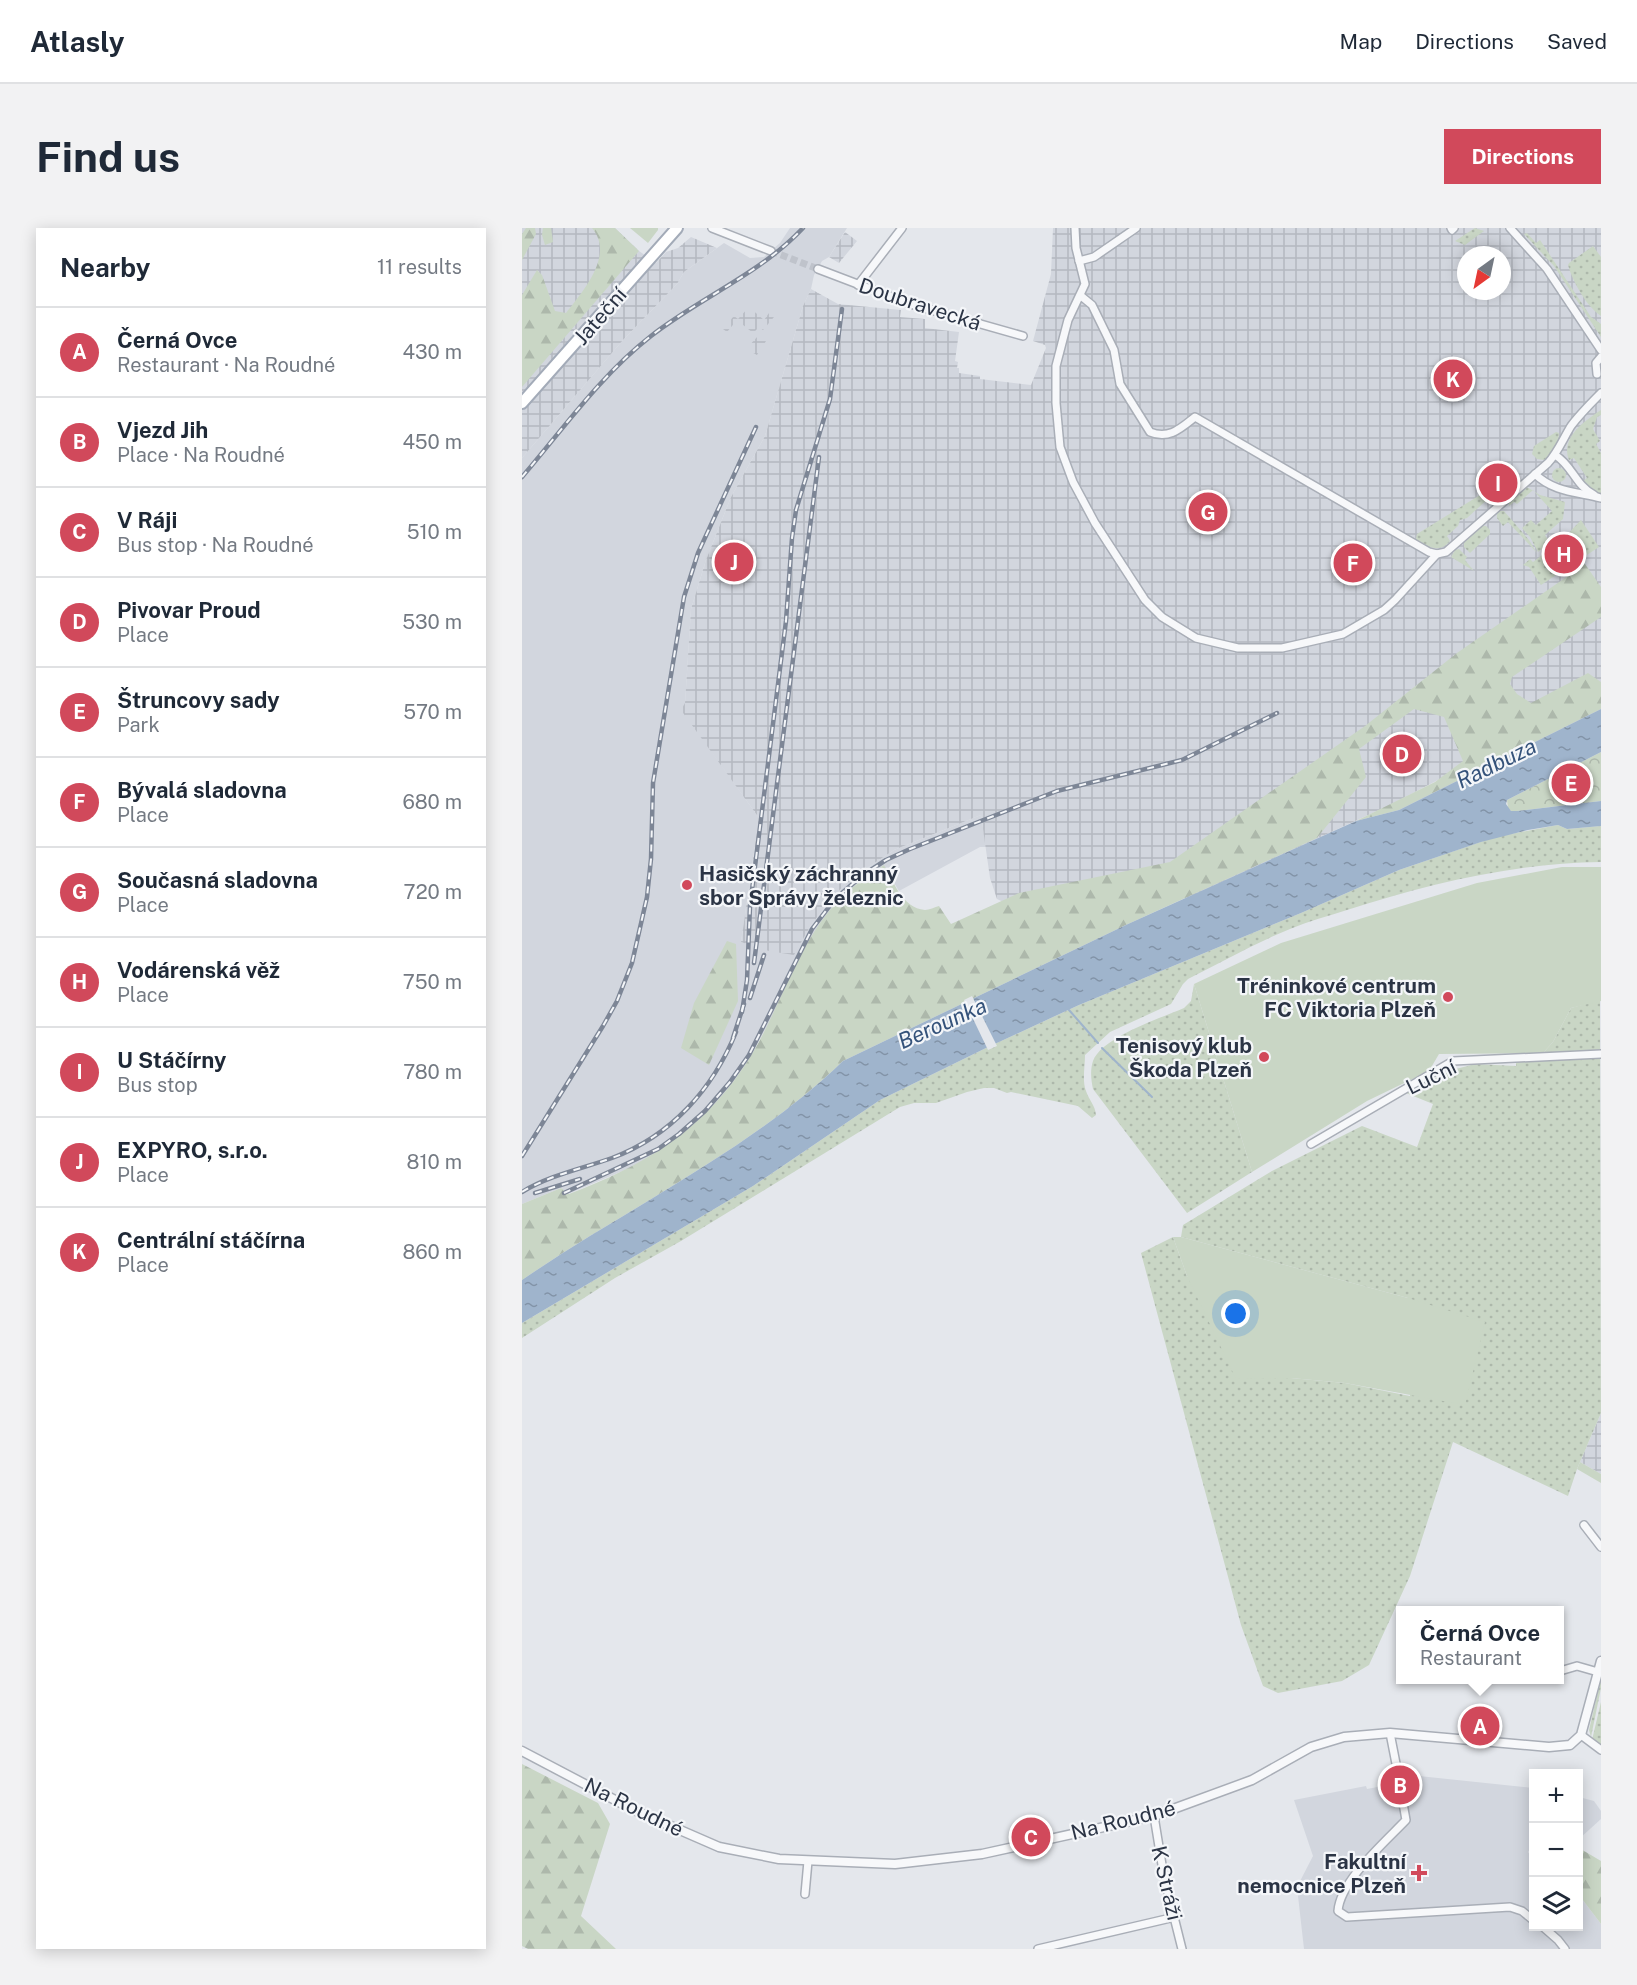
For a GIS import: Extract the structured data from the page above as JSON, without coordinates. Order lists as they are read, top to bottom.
{
  "streets": {
    "main road": ["Jateční"],
    "street": [
      "Doubravecká",
      "Luční",
      "Na Roudné",
      "K Stráži"
    ]
  },
  "crossings": [
    ["Na Roudné", "K Stráži"]
  ],
  "water": ["Radbuza", "Berounka"],
  "places": {
    "other": ["Hasičský záchranný sbor Správy železnic", "Tréninkové centrum FC Viktoria Plzeň", "Tenisový klub Škoda Plzeň"],
    "health": ["Fakultní nemocnice Plzeň"]
  },
  "north": "bottom left",
  "page": {
    "header": "Atlasly",
    "nav": ["Map", "Directions", "Saved"],
    "buttons": "Directions",
    "title": "Find us",
    "heading": ["Nearby", "11 results"],
    "list": [
      {
        "mark": "A",
        "name": "Černá Ovce",
        "note": "Restaurant · Na Roudné",
        "value": "430 m"
      },
      {
        "mark": "B",
        "name": "Vjezd Jih",
        "note": "Place · Na Roudné",
        "value": "450 m"
      },
      {
        "mark": "C",
        "name": "V Ráji",
        "note": "Bus stop · Na Roudné",
        "value": "510 m"
      },
      {
        "mark": "D",
        "name": "Pivovar Proud",
        "note": "Place",
        "value": "530 m"
      },
      {
        "mark": "E",
        "name": "Štruncovy sady",
        "note": "Park",
        "value": "570 m"
      },
      {
        "mark": "F",
        "name": "Bývalá sladovna",
        "note": "Place",
        "value": "680 m"
      },
      {
        "mark": "G",
        "name": "Současná sladovna",
        "note": "Place",
        "value": "720 m"
      },
      {
        "mark": "H",
        "name": "Vodárenská věž",
        "note": "Place",
        "value": "750 m"
      },
      {
        "mark": "I",
        "name": "U Stáčírny",
        "note": "Bus stop",
        "value": "780 m"
      },
      {
        "mark": "J",
        "name": "EXPYRO, s.r.o.",
        "note": "Place",
        "value": "810 m"
      },
      {
        "mark": "K",
        "name": "Centrální stáčírna",
        "note": "Place",
        "value": "860 m"
      }
    ],
    "pins": [
      "K",
      "I",
      "G",
      "H",
      "J",
      "F",
      "D",
      "E",
      "A",
      "B",
      "C"
    ],
    "popup": ["Černá Ovce", "Restaurant"],
    "map_buttons": ["+", "−"]
  }
}
